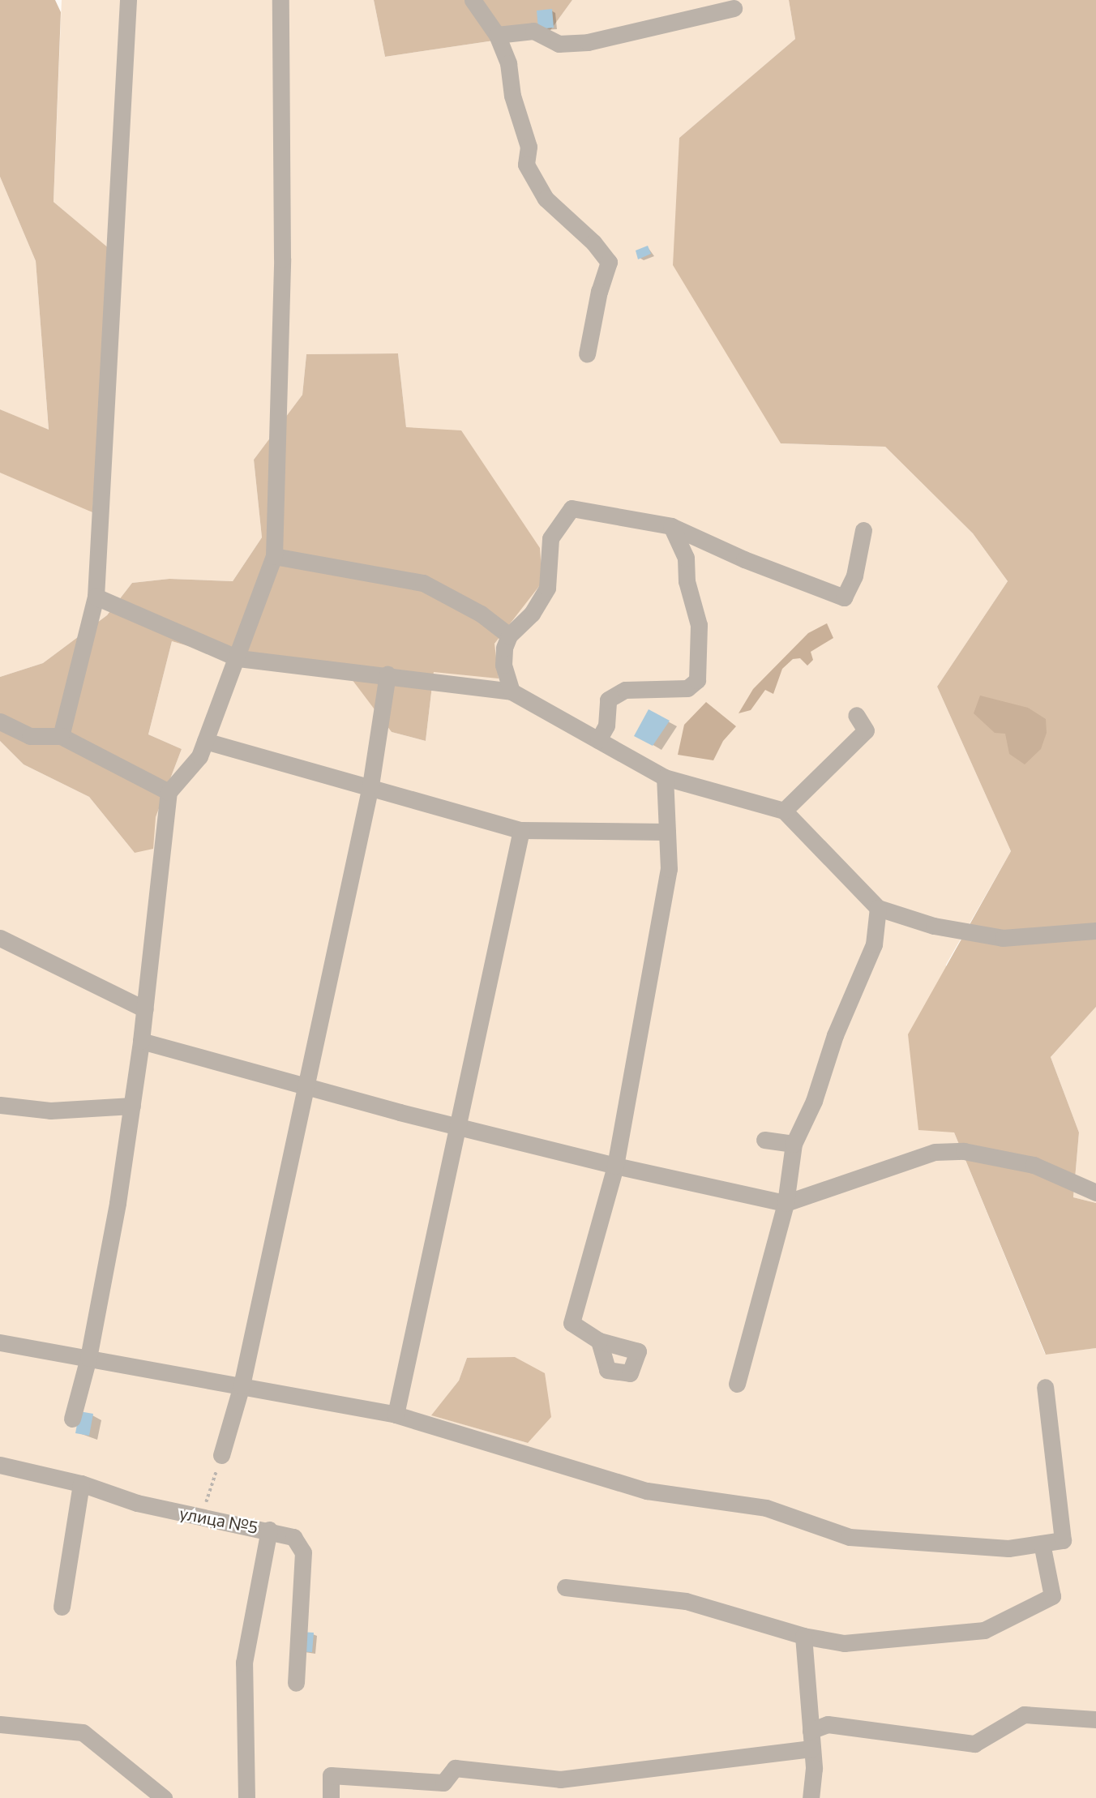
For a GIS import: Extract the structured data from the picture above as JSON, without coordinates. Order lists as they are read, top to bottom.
{
  "streets": {
    "street": ["улица №5"]
  }
}
